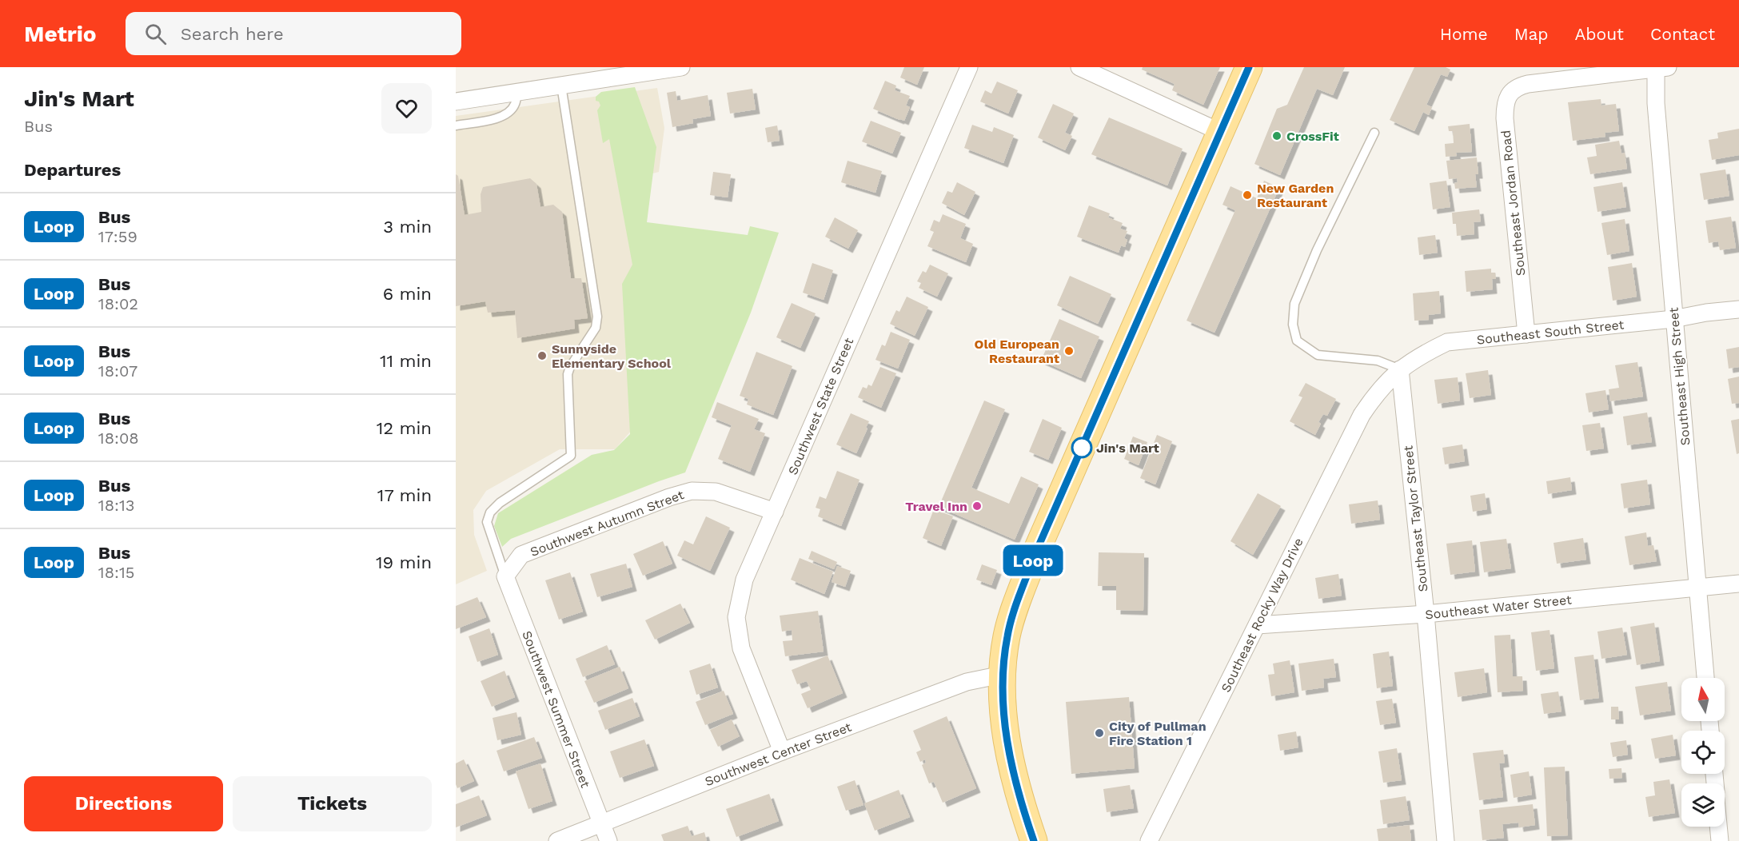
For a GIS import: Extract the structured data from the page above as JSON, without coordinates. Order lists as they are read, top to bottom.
{
  "streets": {
    "street": [
      "Southeast Jordan Road",
      "Southeast South Street",
      "Southeast High Street",
      "Southwest State Street",
      "Southeast Taylor Street",
      "Southwest Autumn Street",
      "Southeast Water Street",
      "Southeast Rocky Way Drive",
      "Southwest Summer Street",
      "Southwest Center Street"
    ]
  },
  "crossings": [
    ["Southeast Jordan Road", "Southeast South Street"],
    ["Southeast Jordan Road", "Southeast High Street"],
    ["Southeast South Street", "Southeast High Street"],
    ["Southeast South Street", "Southeast Taylor Street"],
    ["Southeast South Street", "Southeast Rocky Way Drive"],
    ["Southeast High Street", "Southeast Water Street"],
    ["Southwest State Street", "Southwest Autumn Street"],
    ["Southwest State Street", "Southwest Center Street"],
    ["Southeast Taylor Street", "Southeast Water Street"],
    ["Southwest Autumn Street", "Southwest Summer Street"],
    ["Southeast Water Street", "Southeast Rocky Way Drive"],
    ["Southwest Summer Street", "Southwest Center Street"]
  ],
  "places": [
    "CrossFit",
    "New Garden Restaurant",
    "Old European Restaurant",
    "Sunnyside Elementary School",
    "Jin's Mart",
    "Travel Inn",
    "City of Pullman Fire Station 1"
  ],
  "lines": ["bus line Loop"],
  "north": "top",
  "page": {
    "header": "Metrio",
    "search": "Search here",
    "nav": [
      "Home",
      "Map",
      "About",
      "Contact"
    ],
    "heading": [
      ["Jin's Mart", "Bus"],
      "Departures"
    ],
    "on_map": "Loop",
    "list": [
      {
        "mark": "Loop",
        "name": "Bus",
        "note": "17:59",
        "value": "3 min"
      },
      {
        "mark": "Loop",
        "name": "Bus",
        "note": "18:02",
        "value": "6 min"
      },
      {
        "mark": "Loop",
        "name": "Bus",
        "note": "18:07",
        "value": "11 min"
      },
      {
        "mark": "Loop",
        "name": "Bus",
        "note": "18:08",
        "value": "12 min"
      },
      {
        "mark": "Loop",
        "name": "Bus",
        "note": "18:13",
        "value": "17 min"
      },
      {
        "mark": "Loop",
        "name": "Bus",
        "note": "18:15",
        "value": "19 min"
      }
    ],
    "buttons": ["Directions", "Tickets"]
  }
}
